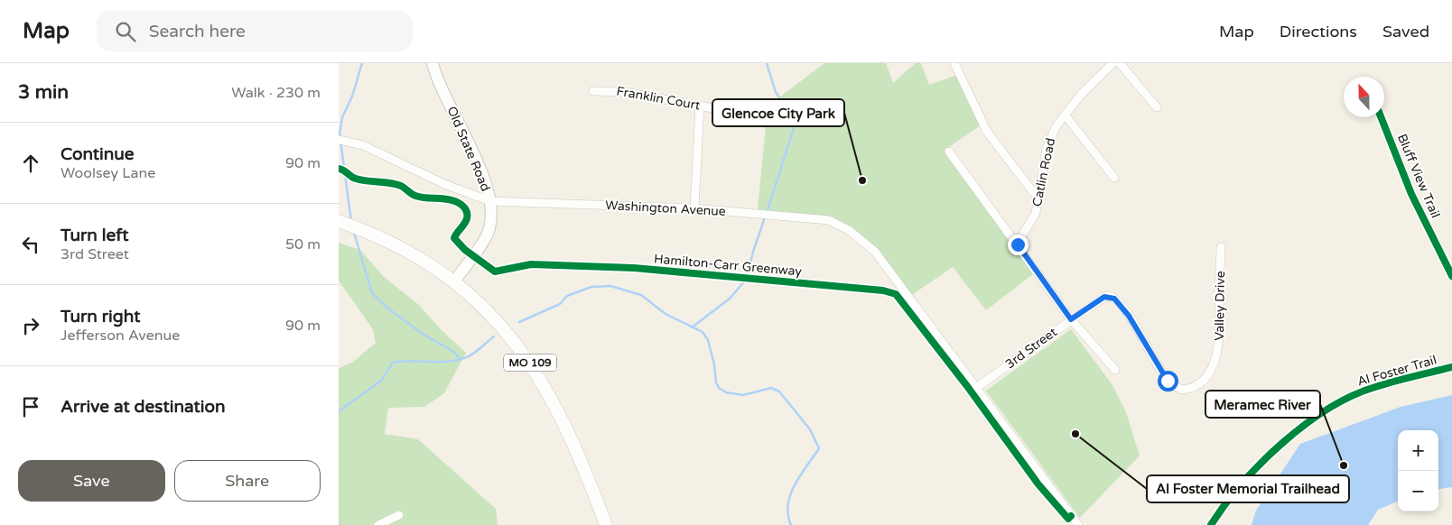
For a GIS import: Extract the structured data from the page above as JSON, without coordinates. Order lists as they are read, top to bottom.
{
  "streets": {
    "main road": ["MO 109"],
    "street": [
      "Franklin Court",
      "Old State Road",
      "Catlin Road",
      "Washington Avenue",
      "Valley Drive",
      "3rd Street"
    ],
    "cycle path": ["Bluff View Trail", "Hamilton-Carr Greenway", "Al Foster Trail"]
  },
  "crossings": [
    ["Old State Road", "Washington Avenue"],
    ["Old State Road", "MO 109"],
    ["Washington Avenue", "3rd Street"],
    ["Valley Drive", "3rd Street"]
  ],
  "places": ["Glencoe City Park", "Al Foster Memorial Trailhead", "Meramec River"],
  "north": "top",
  "page": {
    "header": "Map",
    "search": "Search here",
    "nav": ["Map", "Directions", "Saved"],
    "heading": ["3 min", "Walk · 230 m"],
    "list": [
      ["Continue", "Woolsey Lane", "90 m"],
      ["Turn left", "3rd Street", "50 m"],
      ["Turn right", "Jefferson Avenue", "90 m"],
      "Arrive at destination"
    ],
    "map_buttons": ["+", "−"],
    "buttons": ["Save", "Share"]
  }
}
